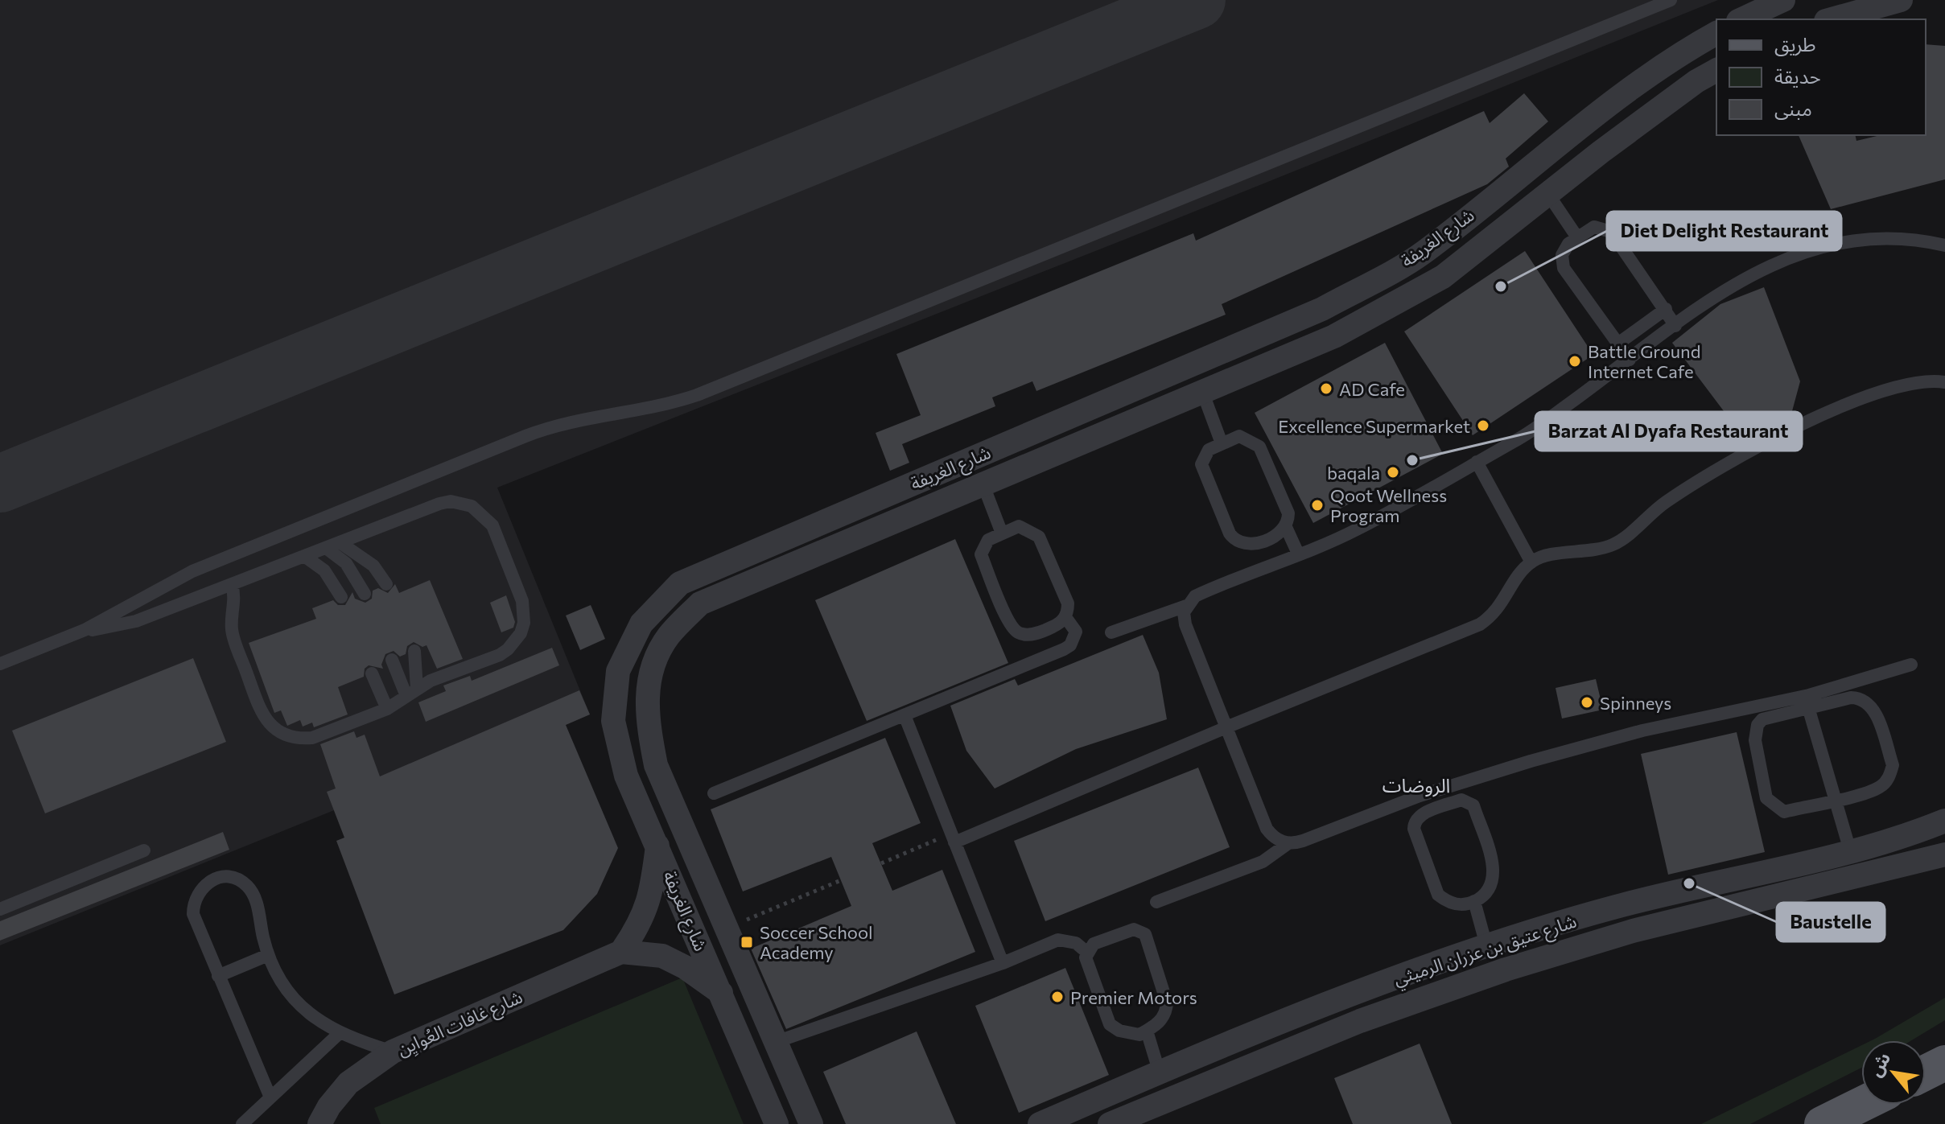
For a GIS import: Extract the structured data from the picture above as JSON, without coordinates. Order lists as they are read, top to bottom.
{
  "streets": {
    "street": ["شارع الغريفة", "شارع عتيق بن عزران الرميثي", "شارع غافات العُوايِن"]
  },
  "crossings": [
    ["شارع الغريفة", "شارع غافات العُوايِن"]
  ],
  "districts": ["الروضات"],
  "places": {
    "other": [
      "Diet Delight Restaurant",
      "Battle Ground Internet Cafe",
      "AD Cafe",
      "Excellence Supermarket",
      "Barzat Al Dyafa Restaurant",
      "baqala",
      "Qoot Wellness Program",
      "Spinneys",
      "Baustelle",
      "Premier Motors"
    ],
    "transit": ["Soccer School Academy"]
  },
  "legend": ["طريق", "حديقة", "مبنى"],
  "north": "top left"
}
